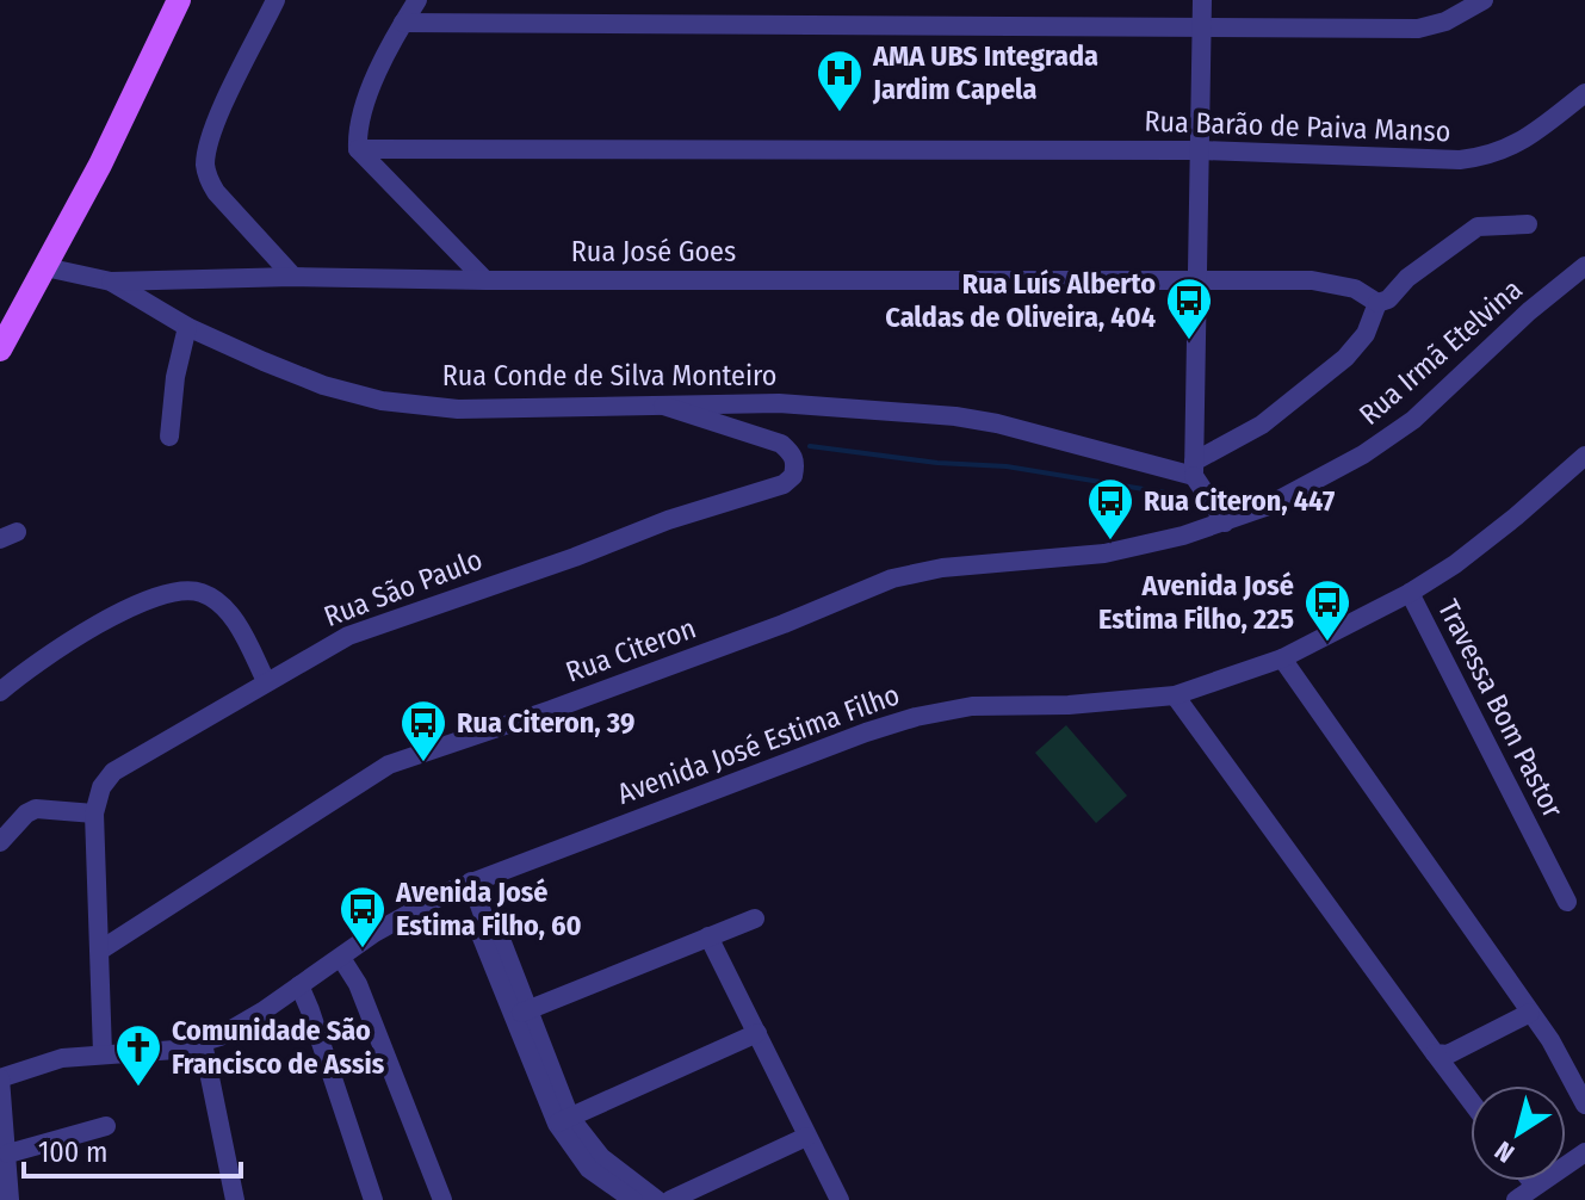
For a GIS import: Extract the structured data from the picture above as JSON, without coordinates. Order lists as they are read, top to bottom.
{
  "streets": {
    "street": [
      "Rua Barão de Paiva Manso",
      "Rua José Goes",
      "Rua Irmã Etelvina",
      "Rua Conde de Silva Monteiro",
      "Rua São Paulo",
      "Rua Citeron",
      "Travessa Bom Pastor",
      "Avenida José Estima Filho"
    ]
  },
  "crossings": [
    ["Rua José Goes", "Rua Conde de Silva Monteiro"],
    ["Rua Irmã Etelvina", "Rua Citeron"],
    ["Rua Conde de Silva Monteiro", "Rua São Paulo"],
    ["Rua São Paulo", "Rua Citeron"],
    ["Rua São Paulo", "Avenida José Estima Filho"],
    ["Travessa Bom Pastor", "Avenida José Estima Filho"]
  ],
  "places": {
    "hospital": ["AMA UBS Integrada Jardim Capela"],
    "bus stop": [
      "Rua Luís Alberto Caldas de Oliveira, 404",
      "Rua Citeron, 447",
      "Avenida José Estima Filho, 225",
      "Rua Citeron, 39",
      "Avenida José Estima Filho, 60"
    ],
    "church": ["Comunidade São Francisco de Assis"]
  },
  "scale_bar": "100 m",
  "north": "bottom left"
}
